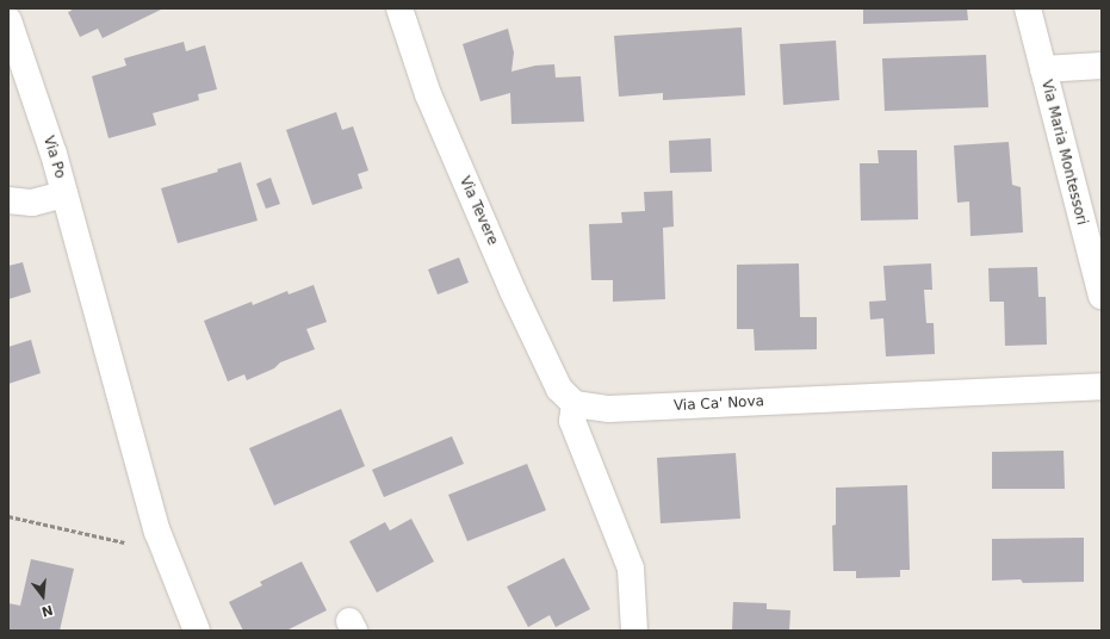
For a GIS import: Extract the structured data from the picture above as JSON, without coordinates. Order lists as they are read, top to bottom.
{
  "streets": {
    "street": [
      "Via Maria Montessori",
      "Via Po",
      "Via Tevere",
      "Via Ca' Nova"
    ]
  },
  "crossings": [
    ["Via Tevere", "Via Ca' Nova"]
  ],
  "north": "bottom"
}
